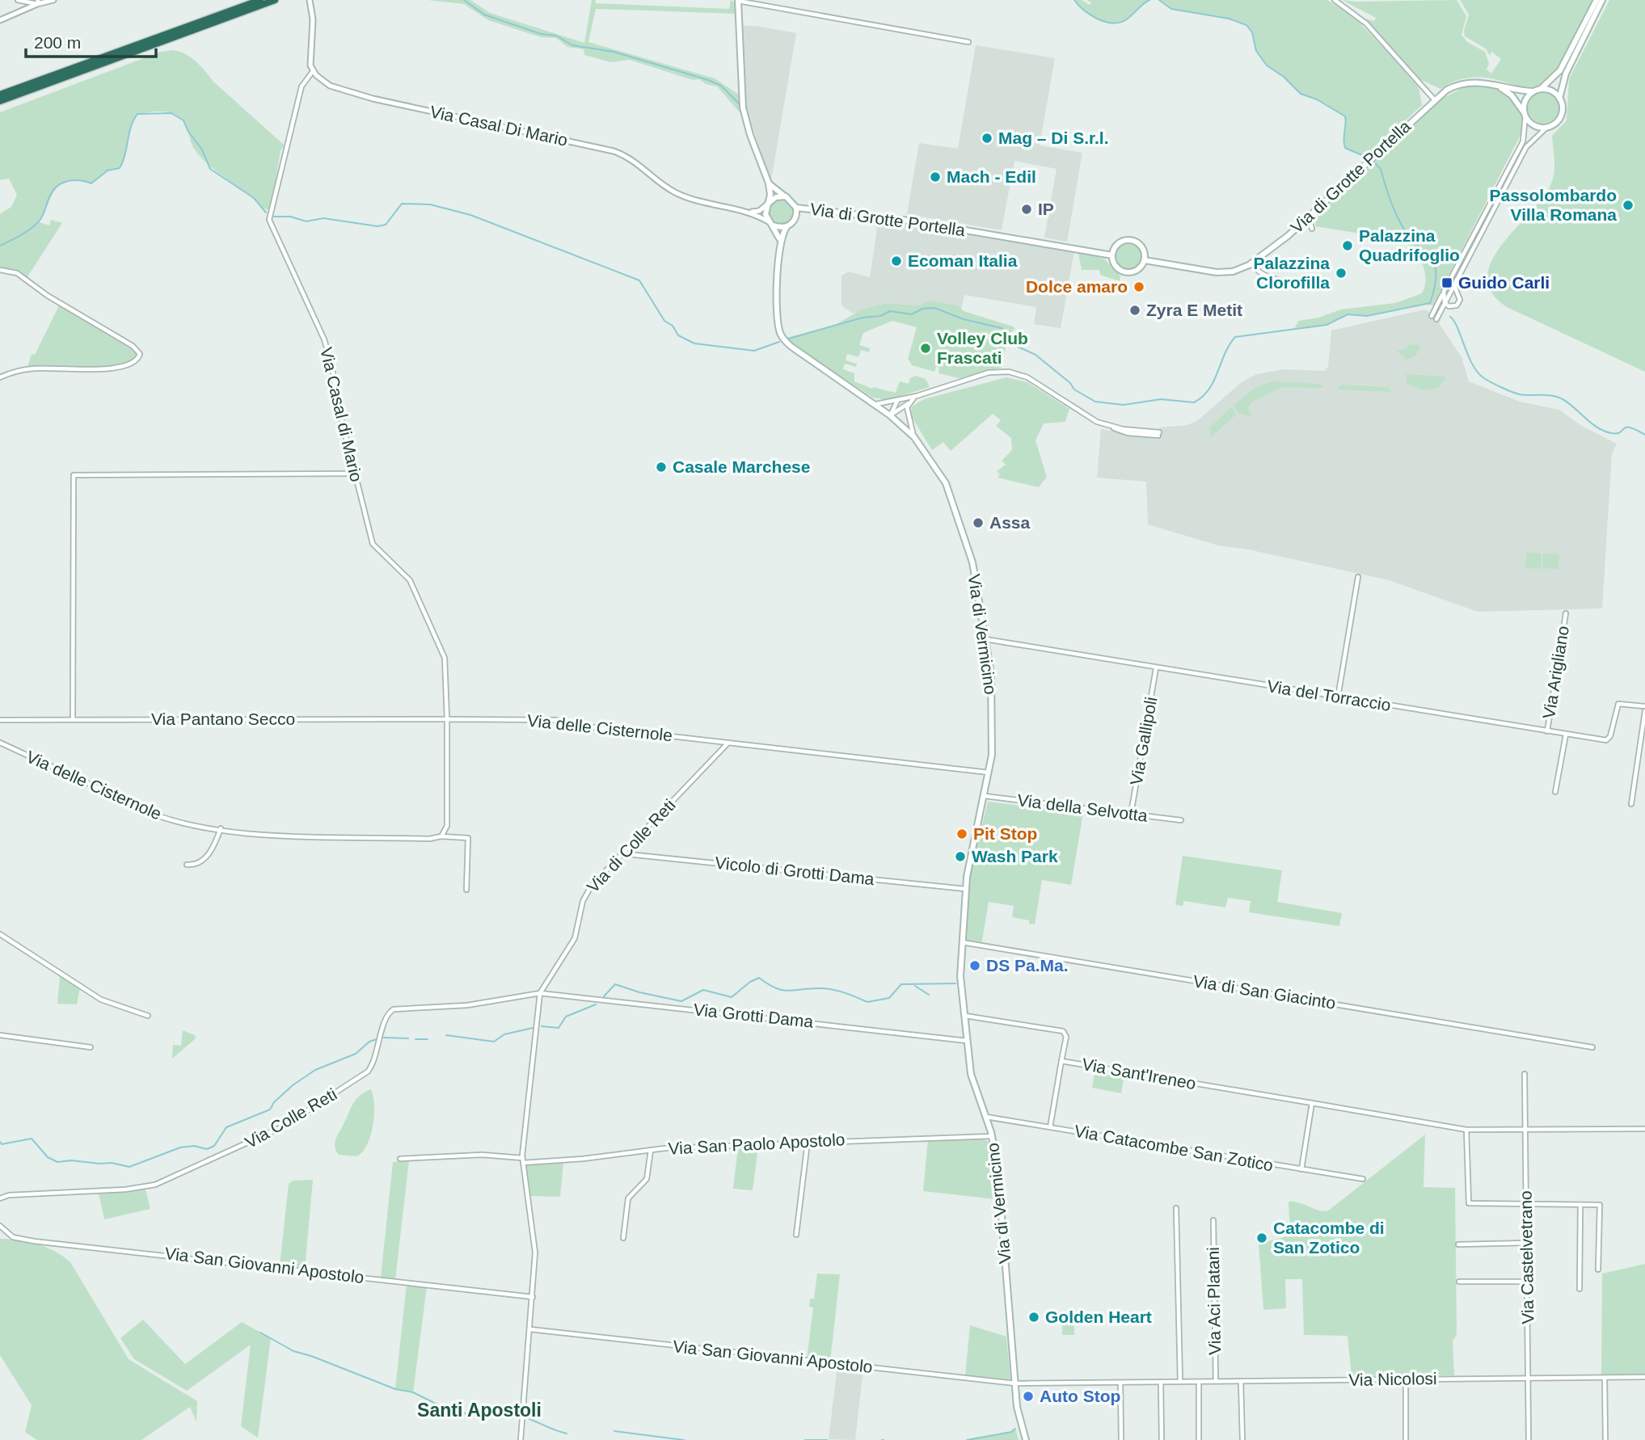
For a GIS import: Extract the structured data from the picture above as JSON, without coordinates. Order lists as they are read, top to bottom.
{
  "streets": {
    "main road": ["Via di Grotte Portella", "Via di Vermicino"],
    "street": [
      "Via Casal Di Mario",
      "Via Casal di Mario",
      "Via Arigliano",
      "Via del Torraccio",
      "Via Pantano Secco",
      "Via delle Cisternole",
      "Via Gallipoli",
      "Via della Selvotta",
      "Via di Colle Reti",
      "Vicolo di Grotti Dama",
      "Via di San Giacinto",
      "Via Grotti Dama",
      "Via Sant'Ireneo",
      "Via Colle Reti",
      "Via San Paolo Apostolo",
      "Via Catacombe San Zotico",
      "Via Castelvetrano",
      "Via San Giovanni Apostolo",
      "Via Aci Platani",
      "Via Nicolosi"
    ]
  },
  "crossings": [
    ["Via Casal Di Mario", "Via di Grotte Portella"],
    ["Via Casal Di Mario", "Via Casal di Mario"],
    ["Via Casal Di Mario", "Via di Vermicino"],
    ["Via di Grotte Portella", "Via di Vermicino"],
    ["Via Casal di Mario", "Via Pantano Secco"],
    ["Via Casal di Mario", "Via delle Cisternole"],
    ["Via di Vermicino", "Via del Torraccio"],
    ["Via di Vermicino", "Via delle Cisternole"],
    ["Via di Vermicino", "Via della Selvotta"],
    ["Via di Vermicino", "Vicolo di Grotti Dama"],
    ["Via di Vermicino", "Via di San Giacinto"],
    ["Via di Vermicino", "Via Grotti Dama"],
    ["Via di Vermicino", "Via Sant'Ireneo"],
    ["Via di Vermicino", "Via San Paolo Apostolo"],
    ["Via di Vermicino", "Via Catacombe San Zotico"],
    ["Via di Vermicino", "Via San Giovanni Apostolo"],
    ["Via di Vermicino", "Via Nicolosi"],
    ["Via Arigliano", "Via del Torraccio"],
    ["Via del Torraccio", "Via Gallipoli"],
    ["Via Pantano Secco", "Via delle Cisternole"],
    ["Via delle Cisternole", "Via di Colle Reti"],
    ["Via Gallipoli", "Via della Selvotta"],
    ["Via di Colle Reti", "Vicolo di Grotti Dama"],
    ["Via di Colle Reti", "Via Grotti Dama"],
    ["Via di Colle Reti", "Via Colle Reti"],
    ["Via Grotti Dama", "Via Colle Reti"],
    ["Via Sant'Ireneo", "Via Castelvetrano"],
    ["Via Castelvetrano", "Via Nicolosi"],
    ["Via San Giovanni Apostolo", "Via Nicolosi"],
    ["Via Aci Platani", "Via Nicolosi"]
  ],
  "districts": ["Santi Apostoli"],
  "places": {
    "other": [
      "Mag – Di S.r.l.",
      "Mach - Edil",
      "Passolombardo Villa Romana",
      "IP",
      "Palazzina Quadrifoglio",
      "Ecoman Italia",
      "Palazzina Clorofilla",
      "Dolce amaro",
      "Zyra E Metit",
      "Volley Club Frascati",
      "Casale Marchese",
      "Assa",
      "Pit Stop",
      "Wash Park",
      "DS Pa.Ma.",
      "Catacombe di San Zotico",
      "Golden Heart",
      "Auto Stop"
    ],
    "transit": ["Guido Carli"]
  },
  "scale_bar": "200 m"
}
